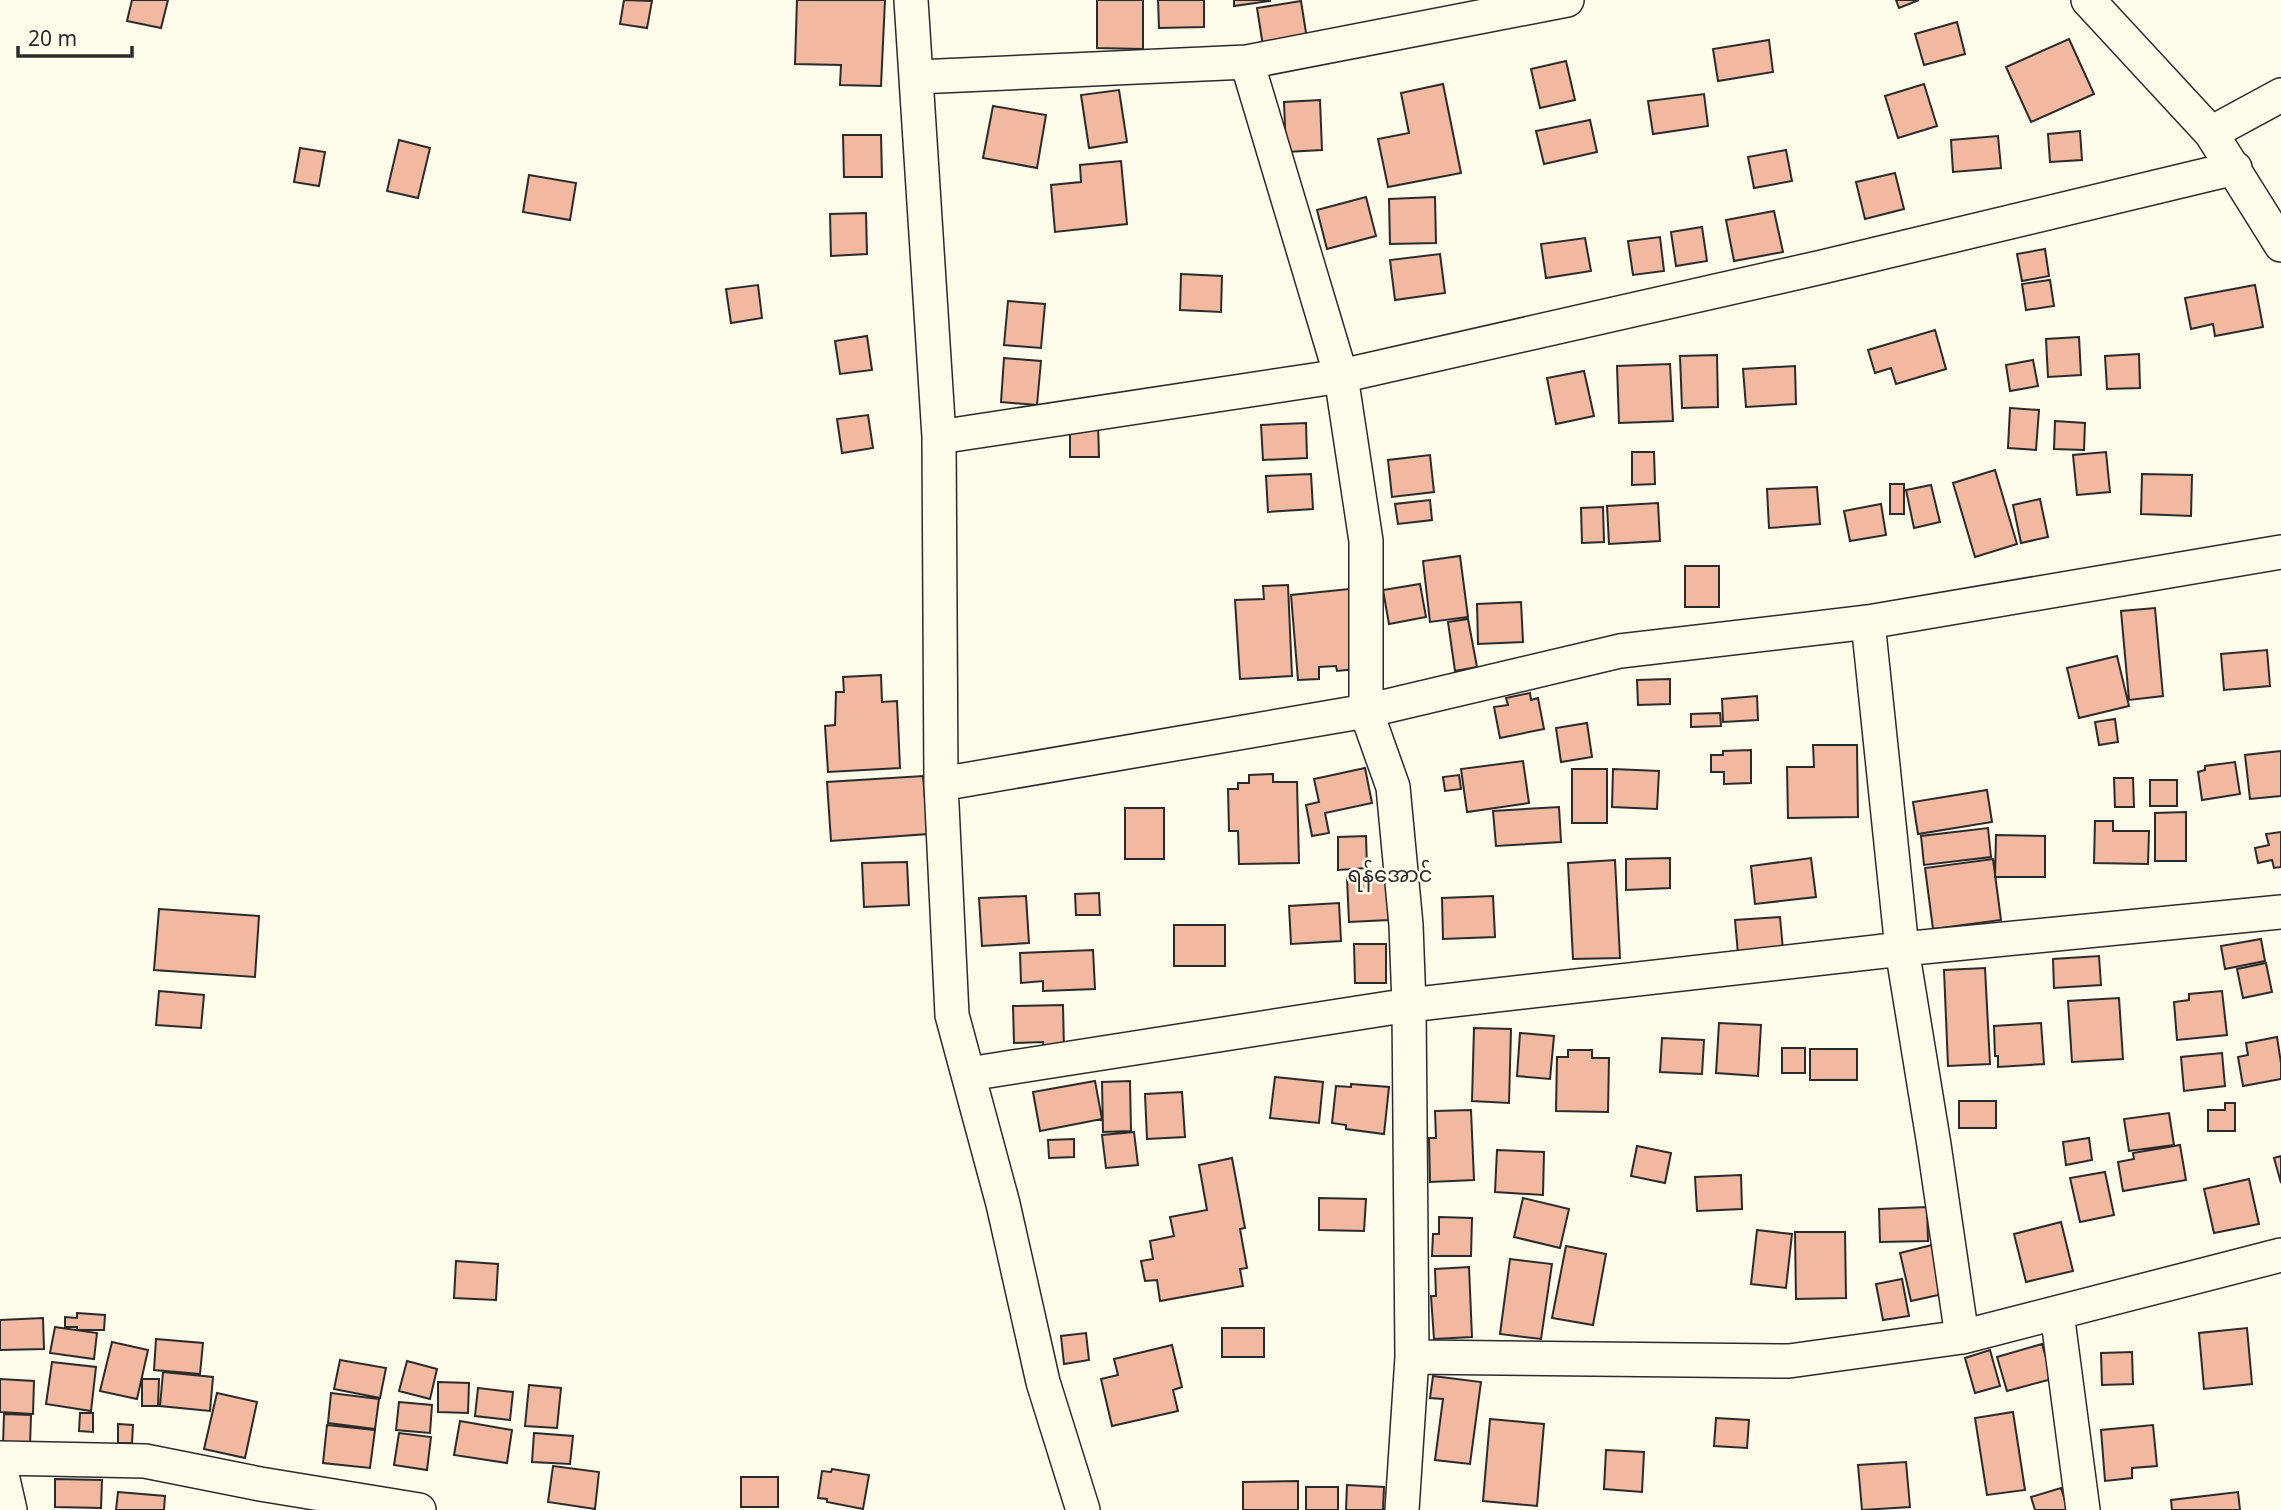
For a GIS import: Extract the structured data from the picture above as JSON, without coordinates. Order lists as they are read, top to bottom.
{
  "districts": ["ရန်အောင်"],
  "scale_bar": "20 m"
}
